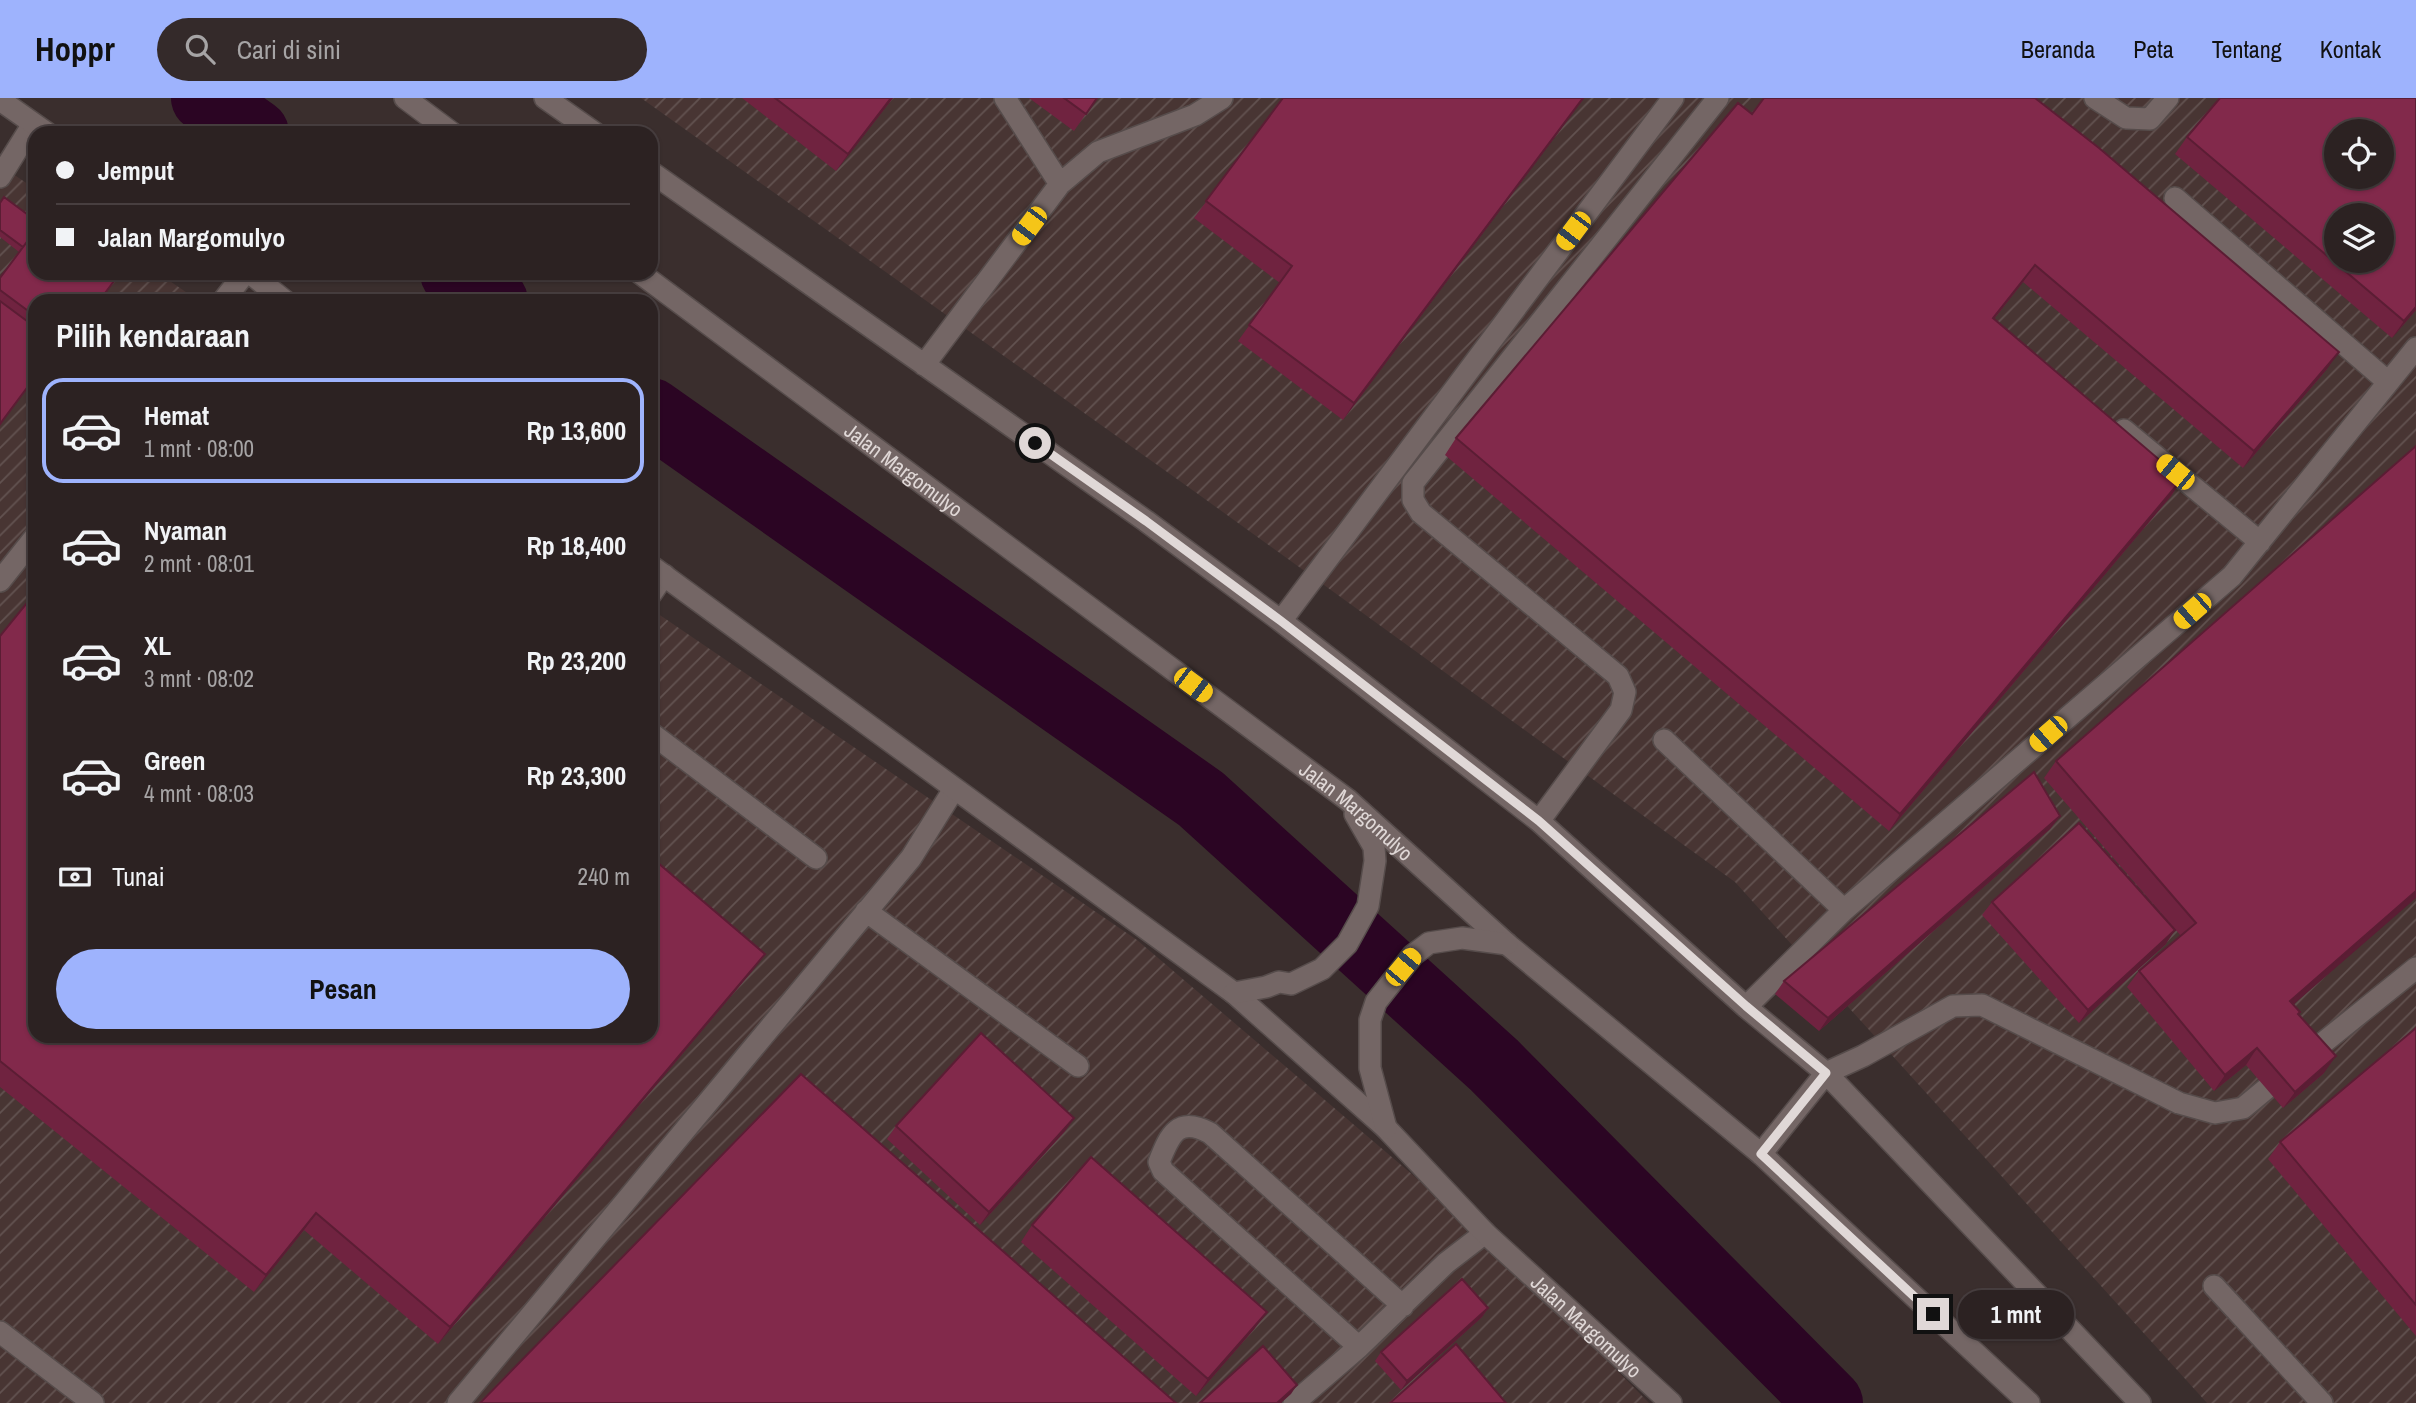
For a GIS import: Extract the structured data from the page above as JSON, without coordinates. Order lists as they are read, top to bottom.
{
  "streets": {
    "main road": ["Jalan Margomulyo"]
  },
  "page": {
    "header": "Hoppr",
    "search": "Cari di sini",
    "nav": [
      "Beranda",
      "Peta",
      "Tentang",
      "Kontak"
    ],
    "banner": ["Jemput", "Jalan Margomulyo"],
    "heading": "Pilih kendaraan",
    "list": [
      {
        "name": "Hemat",
        "note": "1 mnt · 08:00",
        "value": "Rp 13,600"
      },
      {
        "name": "Nyaman",
        "note": "2 mnt · 08:01",
        "value": "Rp 18,400"
      },
      {
        "name": "XL",
        "note": "3 mnt · 08:02",
        "value": "Rp 23,200"
      },
      {
        "name": "Green",
        "note": "4 mnt · 08:03",
        "value": "Rp 23,300"
      }
    ],
    "pay": ["Tunai", "240 m"],
    "buttons": "Pesan",
    "bubble": "1 mnt"
  }
}
